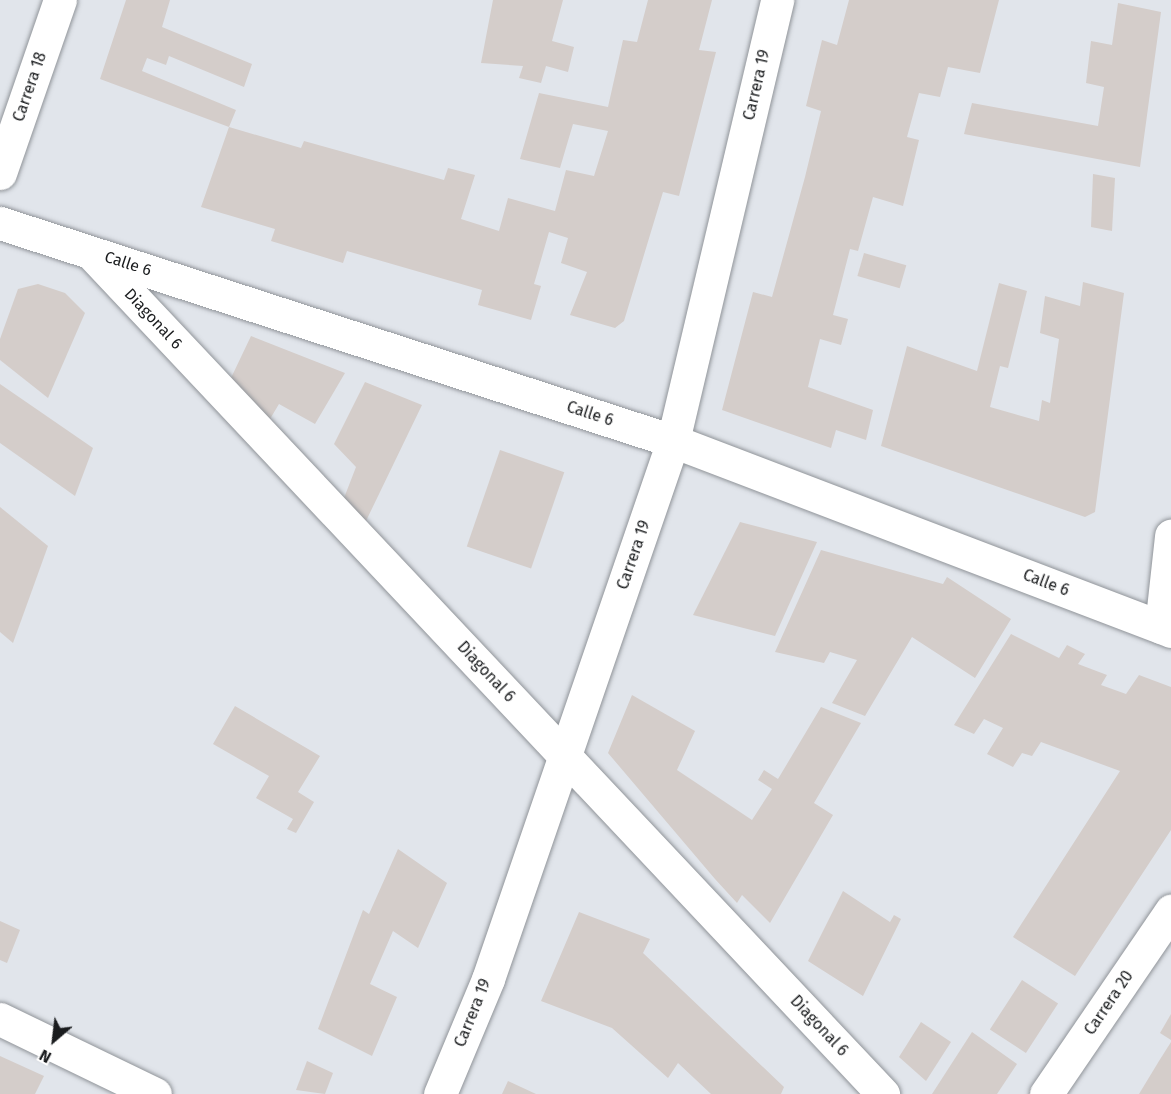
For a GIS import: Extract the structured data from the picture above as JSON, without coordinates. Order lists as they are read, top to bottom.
{
  "streets": {
    "street": [
      "Carrera 19",
      "Carrera 18",
      "Calle 6",
      "Diagonal 6",
      "Carrera 20"
    ]
  },
  "crossings": [
    ["Carrera 19", "Calle 6"],
    ["Carrera 19", "Diagonal 6"],
    ["Calle 6", "Diagonal 6"]
  ],
  "north": "bottom left"
}
